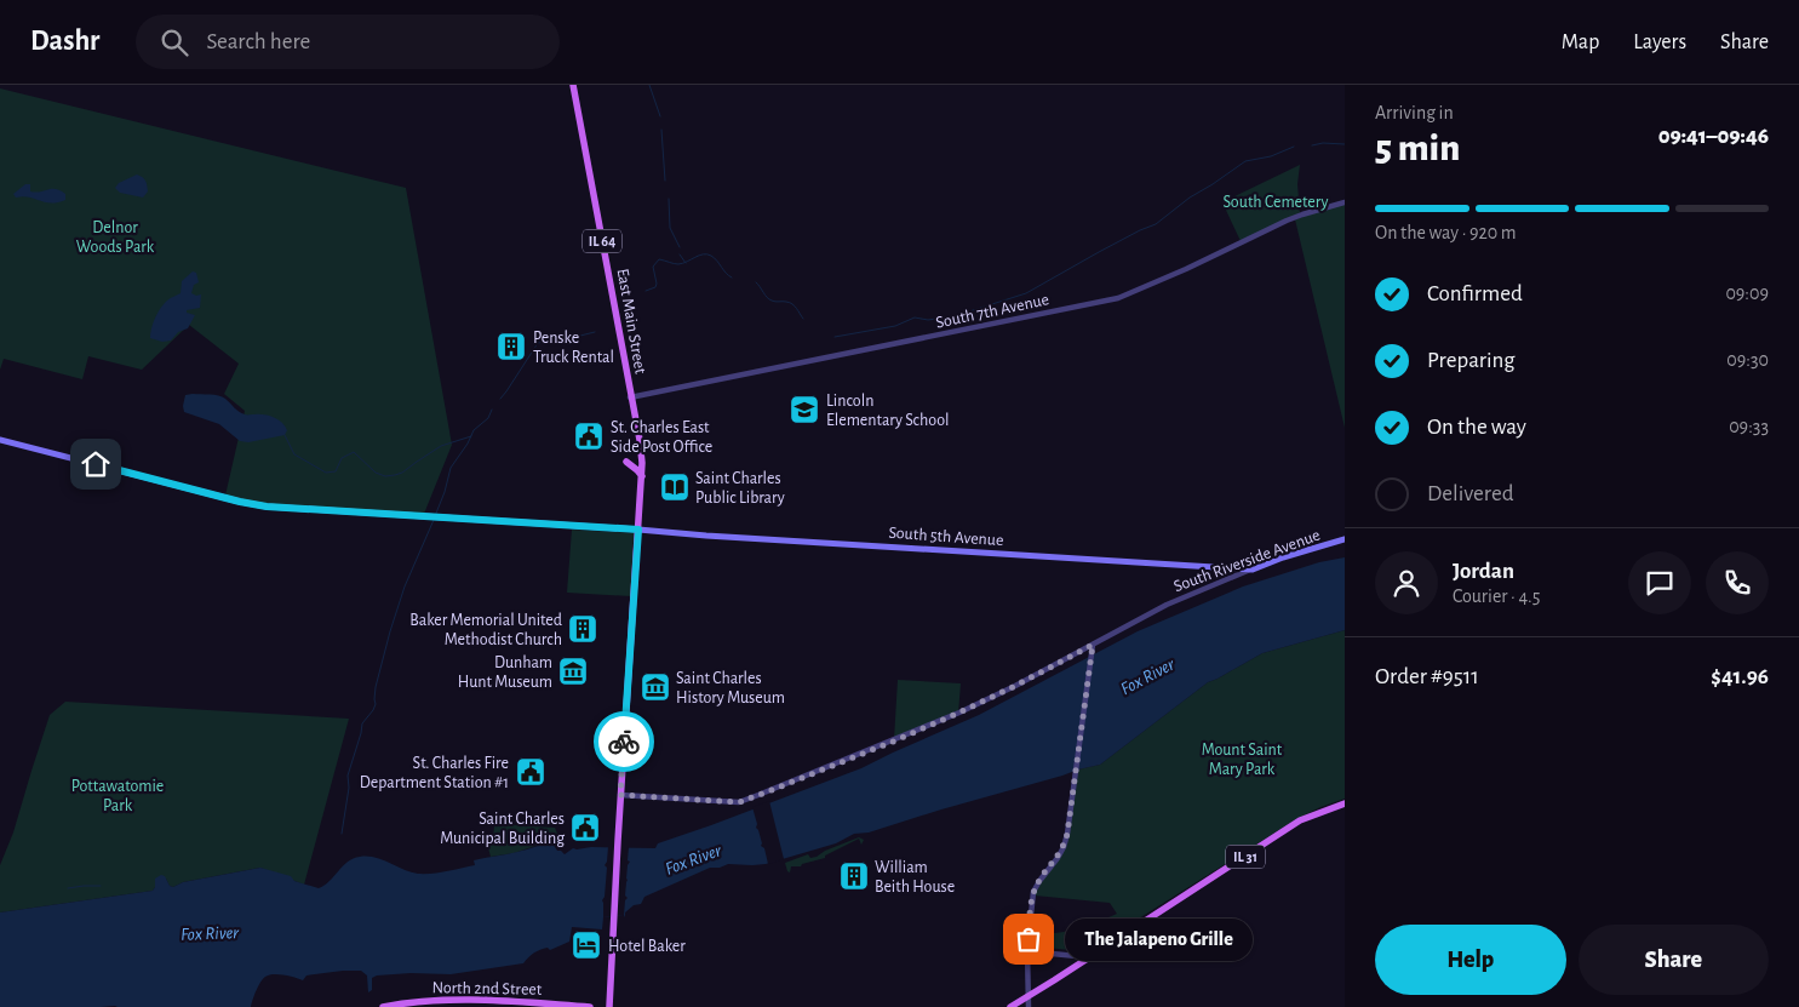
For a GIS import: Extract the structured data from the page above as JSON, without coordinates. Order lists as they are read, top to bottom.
{
  "streets": {
    "main road": [
      "IL 64",
      "East Main Street",
      "South 5th Avenue",
      "South Riverside Avenue",
      "IL 31",
      "North 2nd Street"
    ],
    "street": ["South 7th Avenue"]
  },
  "crossings": [
    ["IL 64", "East Main Street"],
    ["IL 64", "South 5th Avenue"],
    ["IL 64", "South Riverside Avenue"],
    ["South 7th Avenue", "East Main Street"],
    ["East Main Street", "South 5th Avenue"],
    ["South 5th Avenue", "South Riverside Avenue"]
  ],
  "water": ["Fox River"],
  "parks": [
    "South Cemetery",
    "Delnor Woods Park",
    "Mount Saint Mary Park",
    "Pottawatomie Park"
  ],
  "places": {
    "building": ["Penske Truck Rental", "Baker Memorial United Methodist Church", "William Beith House"],
    "school or university": ["Lincoln Elementary School"],
    "public building": ["St. Charles East Side Post Office", "St. Charles Fire Department Station #1", "Saint Charles Municipal Building"],
    "library": ["Saint Charles Public Library"],
    "museum": ["Dunham Hunt Museum", "Saint Charles History Museum"],
    "other": ["The Jalapeno Grille"],
    "hotel": ["Hotel Baker"]
  },
  "page": {
    "header": "Dashr",
    "search": "Search here",
    "nav": ["Map", "Layers", "Share"],
    "heading": ["5 min", "Arriving in", "09:41–09:46"],
    "panel": [
      "Jordan",
      "Courier · 4.5",
      "Order #9511",
      "$41.96"
    ],
    "bar": "On the way · 920 m",
    "list": [
      ["Confirmed", "09:09"],
      ["Preparing", "09:30"],
      ["On the way", "09:33"],
      "Delivered"
    ],
    "buttons": ["Help", "Share"],
    "bubble": "The Jalapeno Grille"
  }
}
